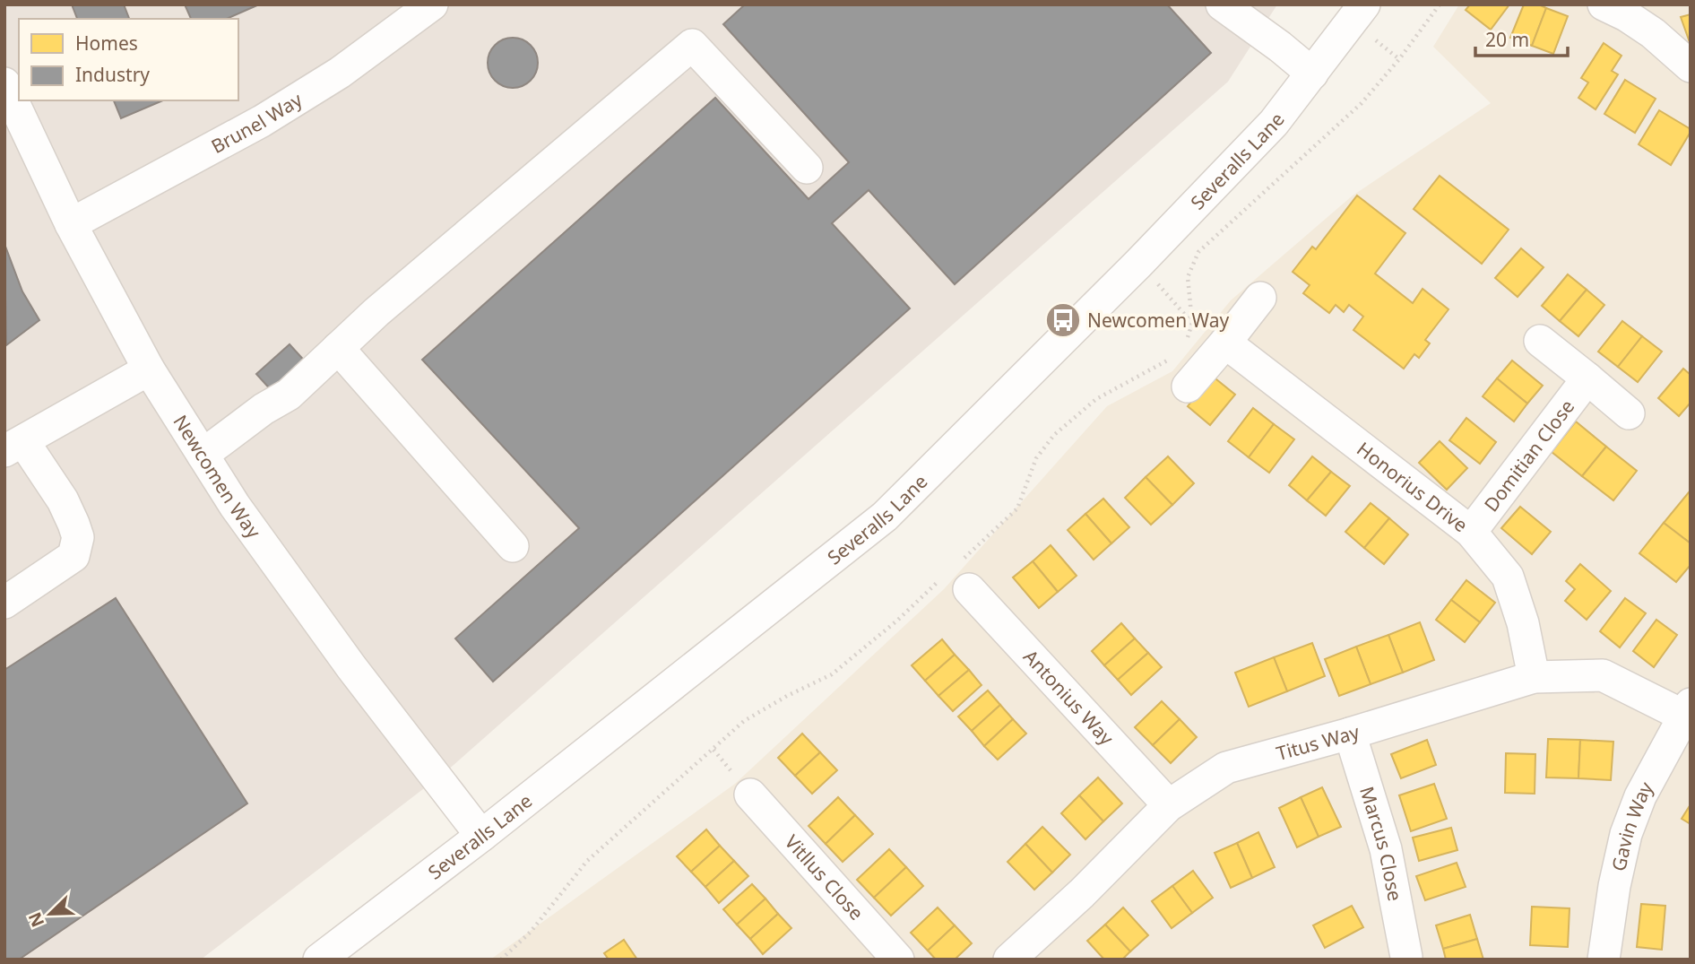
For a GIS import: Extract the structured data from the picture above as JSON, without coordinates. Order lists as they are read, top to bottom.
{
  "streets": {
    "street": [
      "Brunel Way",
      "Severalls Lane",
      "Domitian Close",
      "Newcomen Way",
      "Honorius Drive",
      "Antonius Way",
      "Titus Way",
      "Gavin Way",
      "Marcus Close",
      "Vitllus Close"
    ]
  },
  "crossings": [
    ["Brunel Way", "Newcomen Way"],
    ["Severalls Lane", "Newcomen Way"],
    ["Domitian Close", "Honorius Drive"],
    ["Honorius Drive", "Titus Way"],
    ["Antonius Way", "Titus Way"],
    ["Titus Way", "Gavin Way"],
    ["Titus Way", "Marcus Close"]
  ],
  "places": {
    "bus stop": ["Newcomen Way"]
  },
  "legend": ["Homes", "Industry"],
  "scale_bar": "20 m",
  "north": "bottom left"
}
